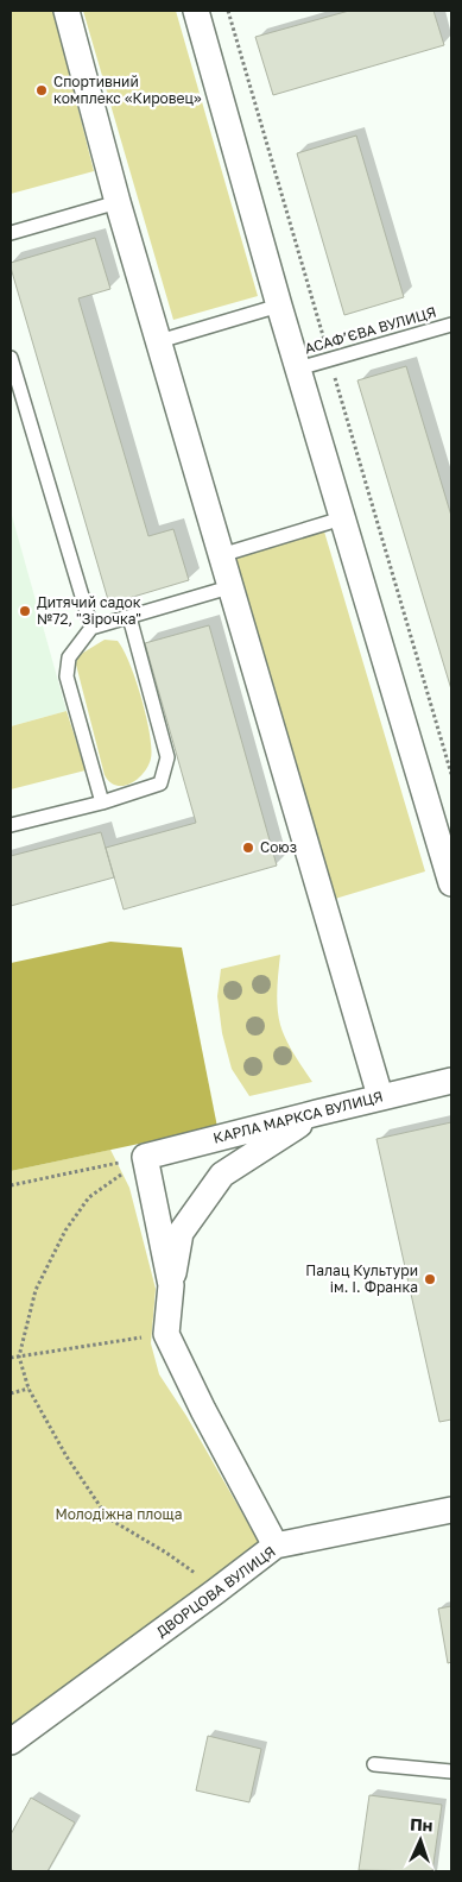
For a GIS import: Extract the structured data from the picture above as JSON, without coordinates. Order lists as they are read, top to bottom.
{
  "streets": {
    "street": ["КАРЛА МАРКСА ВУЛИЦЯ", "ДВОРЦОВА ВУЛИЦЯ"],
    "lane": ["АСАФ’ЄВА ВУЛИЦЯ"]
  },
  "parks": ["Молодіжна площа"],
  "places": [
    "Cпортивний комплекс «Кировец»",
    "Дитячий садок №72, \"Зірочка\"",
    "Союз",
    "Палац Культури ім. І. Франка"
  ],
  "north": "top"
}
